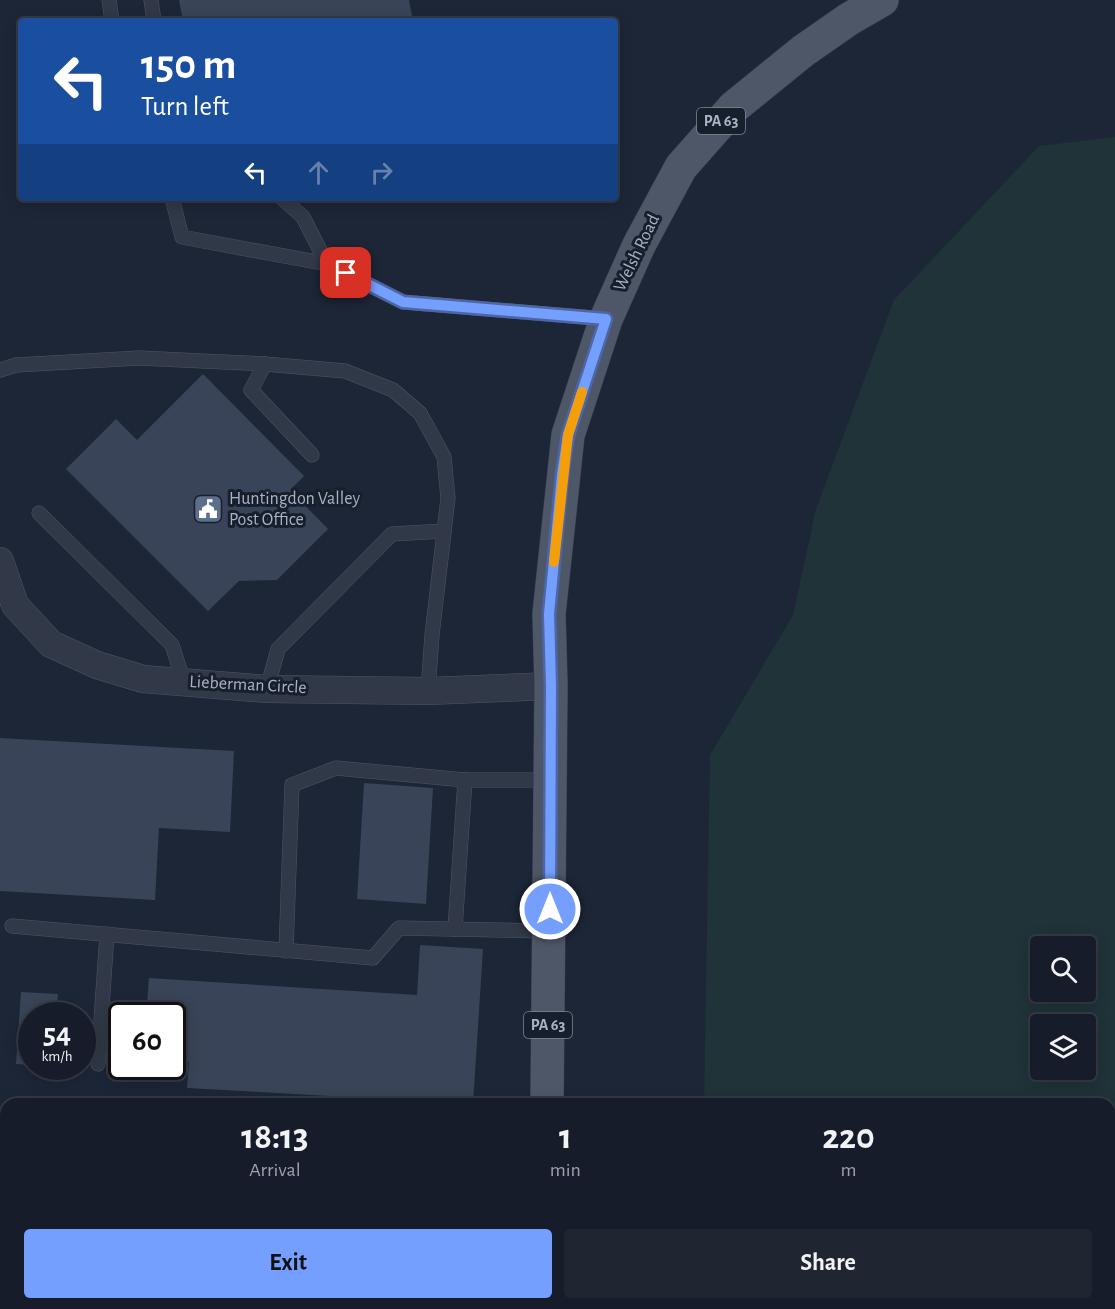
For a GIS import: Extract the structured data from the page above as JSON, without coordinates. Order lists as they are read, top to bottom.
{
  "streets": {
    "main road": ["PA 63", "Welsh Road"],
    "street": ["Lieberman Circle"]
  },
  "crossings": [
    ["Welsh Road", "Lieberman Circle"]
  ],
  "places": {
    "public building": ["Huntingdon Valley Post Office"]
  },
  "page": {
    "turn": ["150 m", "Turn left"],
    "speed": "54 km/h",
    "limit": "60",
    "eta": [
      "18:13",
      "Arrival",
      "1",
      "min",
      "220",
      "m"
    ],
    "buttons": ["Exit", "Share"]
  }
}
